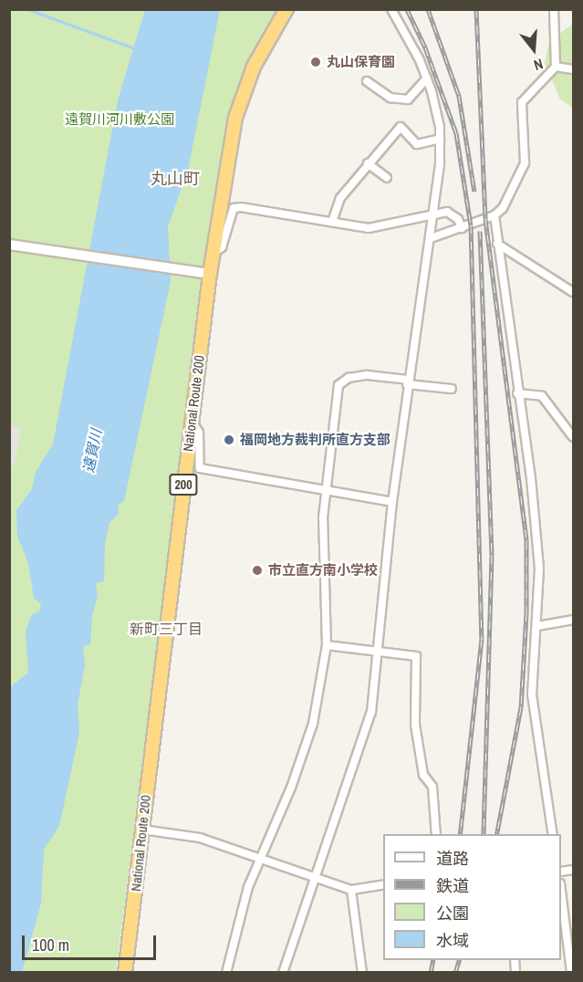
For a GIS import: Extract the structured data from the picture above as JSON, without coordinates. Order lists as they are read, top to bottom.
{
  "streets": {
    "highway": ["National Route 200", "200"]
  },
  "districts": ["丸山町", "新町三丁目"],
  "water": ["遠賀川"],
  "parks": ["遠賀川河川敷公園"],
  "places": ["丸山保育園", "福岡地方裁判所直方支部", "市立直方南小学校"],
  "legend": [
    "道路",
    "鉄道",
    "公園",
    "水域"
  ],
  "scale_bar": "100 m",
  "north": "bottom"
}
